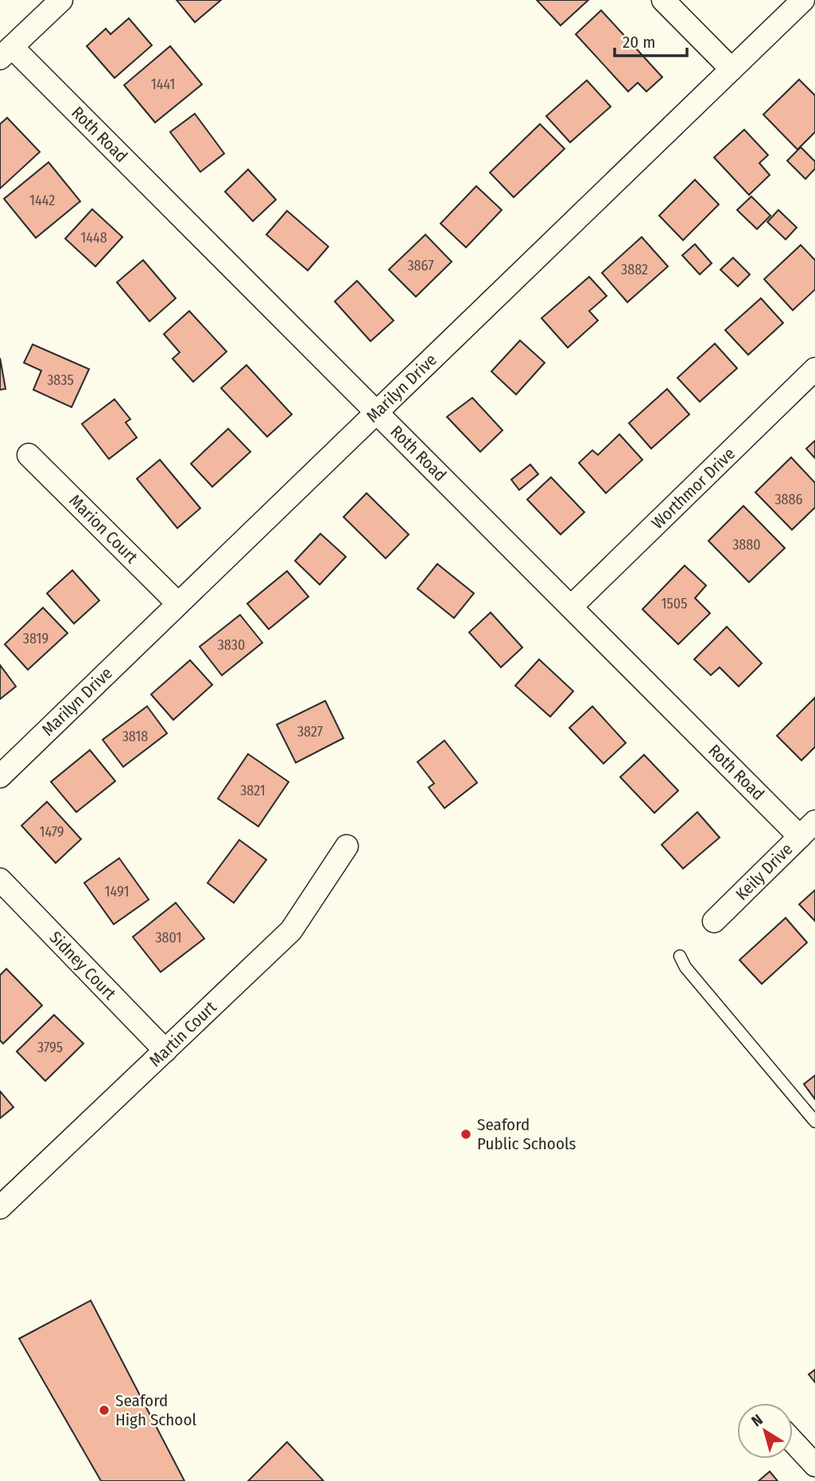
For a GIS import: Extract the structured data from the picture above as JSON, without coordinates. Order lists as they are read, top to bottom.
{
  "streets": {
    "street": [
      "Roth Road",
      "Marilyn Drive",
      "Worthmor Drive",
      "Marion Court",
      "Keily Drive",
      "Sidney Court",
      "Martin Court"
    ]
  },
  "crossings": [
    ["Roth Road", "Marilyn Drive"],
    ["Roth Road", "Worthmor Drive"],
    ["Roth Road", "Keily Drive"],
    ["Marilyn Drive", "Marion Court"],
    ["Sidney Court", "Martin Court"]
  ],
  "places": ["Seaford Public Schools", "Seaford High School"],
  "house_numbers": [
    "1441",
    "1442",
    "1448",
    "3867",
    "3882",
    "3835",
    "3886",
    "3880",
    "1505",
    "3819",
    "3830",
    "3827",
    "3818",
    "3821",
    "1479",
    "1491",
    "3801",
    "3795"
  ],
  "scale_bar": "20 m",
  "north": "top left"
}
